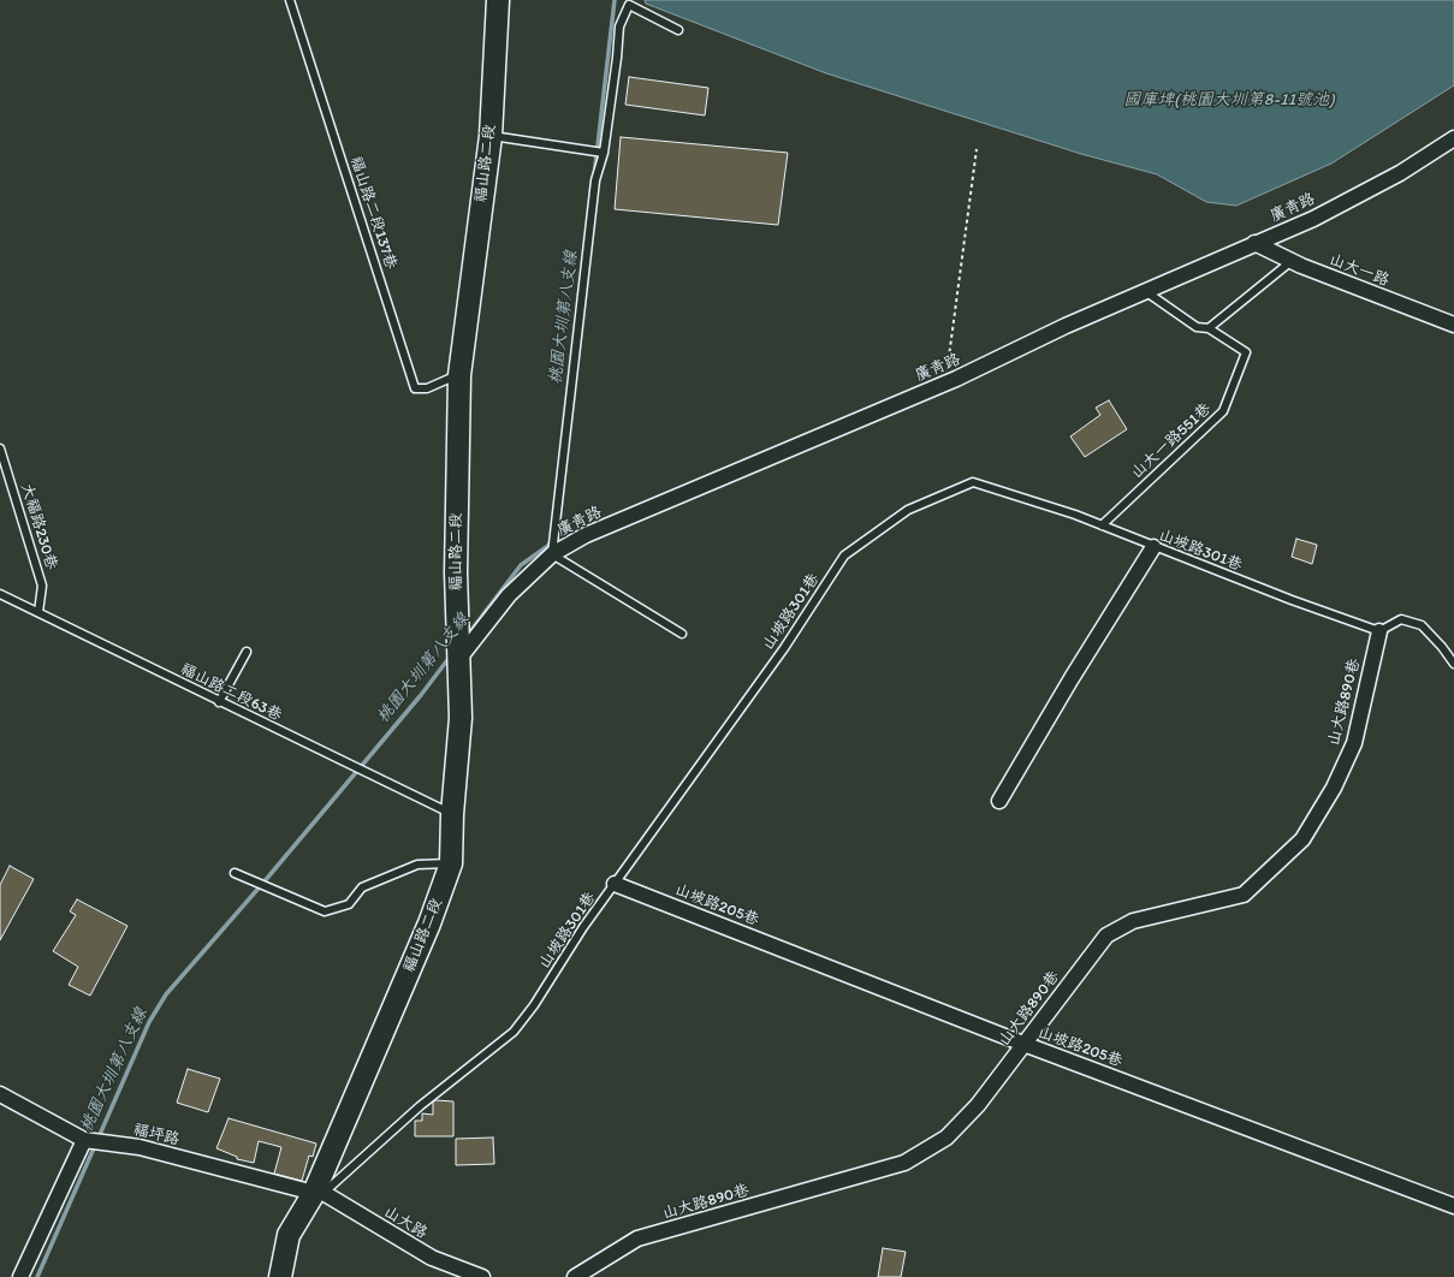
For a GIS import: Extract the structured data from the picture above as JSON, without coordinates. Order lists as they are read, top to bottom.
{
  "streets": {
    "street": [
      "福山路二段",
      "廣青路",
      "山大一路",
      "山大路890巷",
      "山坡路205巷",
      "福坪路",
      "山大路"
    ],
    "lane": [
      "福山路二段137巷",
      "山大一路551巷",
      "大福路230巷",
      "山坡路301巷",
      "福山路二段63巷"
    ]
  },
  "crossings": [
    ["福山路二段", "廣青路"],
    ["福山路二段", "福山路二段137巷"],
    ["福山路二段", "山坡路301巷"],
    ["福山路二段", "福山路二段63巷"],
    ["福山路二段", "福坪路"],
    ["福山路二段", "山大路"],
    ["廣青路", "山大一路"],
    ["廣青路", "山大一路551巷"],
    ["山大一路551巷", "山坡路301巷"],
    ["大福路230巷", "福山路二段63巷"],
    ["山坡路301巷", "山大路890巷"],
    ["山坡路301巷", "山坡路205巷"],
    ["山坡路301巷", "福坪路"],
    ["山坡路301巷", "山大路"],
    ["山大路890巷", "山坡路205巷"],
    ["福坪路", "山大路"]
  ],
  "water": ["國庫埤(桃園大圳第8-11號池)", "桃園大圳第八支線"]
}
